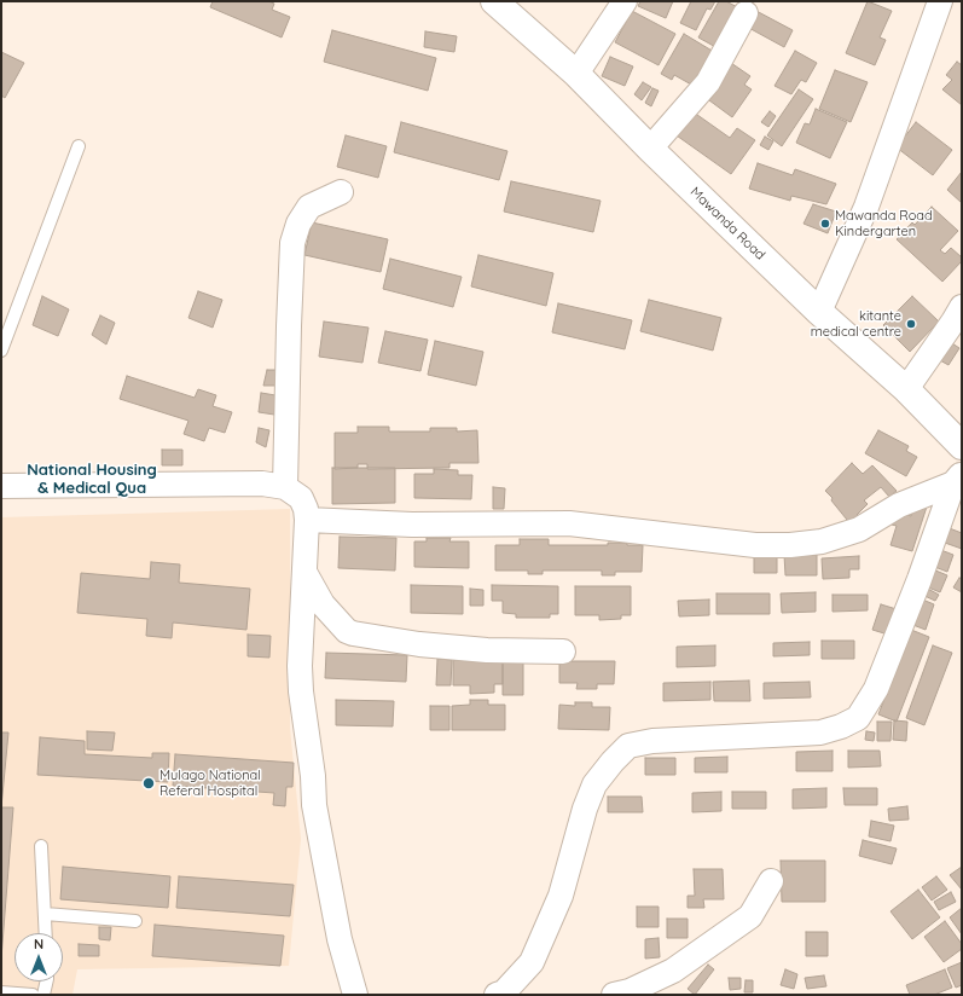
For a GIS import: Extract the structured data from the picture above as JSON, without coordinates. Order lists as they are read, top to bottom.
{
  "streets": {
    "street": ["Mawanda Road"]
  },
  "districts": ["National Housing & Medical Qua"],
  "places": ["Mawanda Road Kindergarten", "kitante medical centre", "Mulago National Referal Hospital"],
  "north": "top"
}
